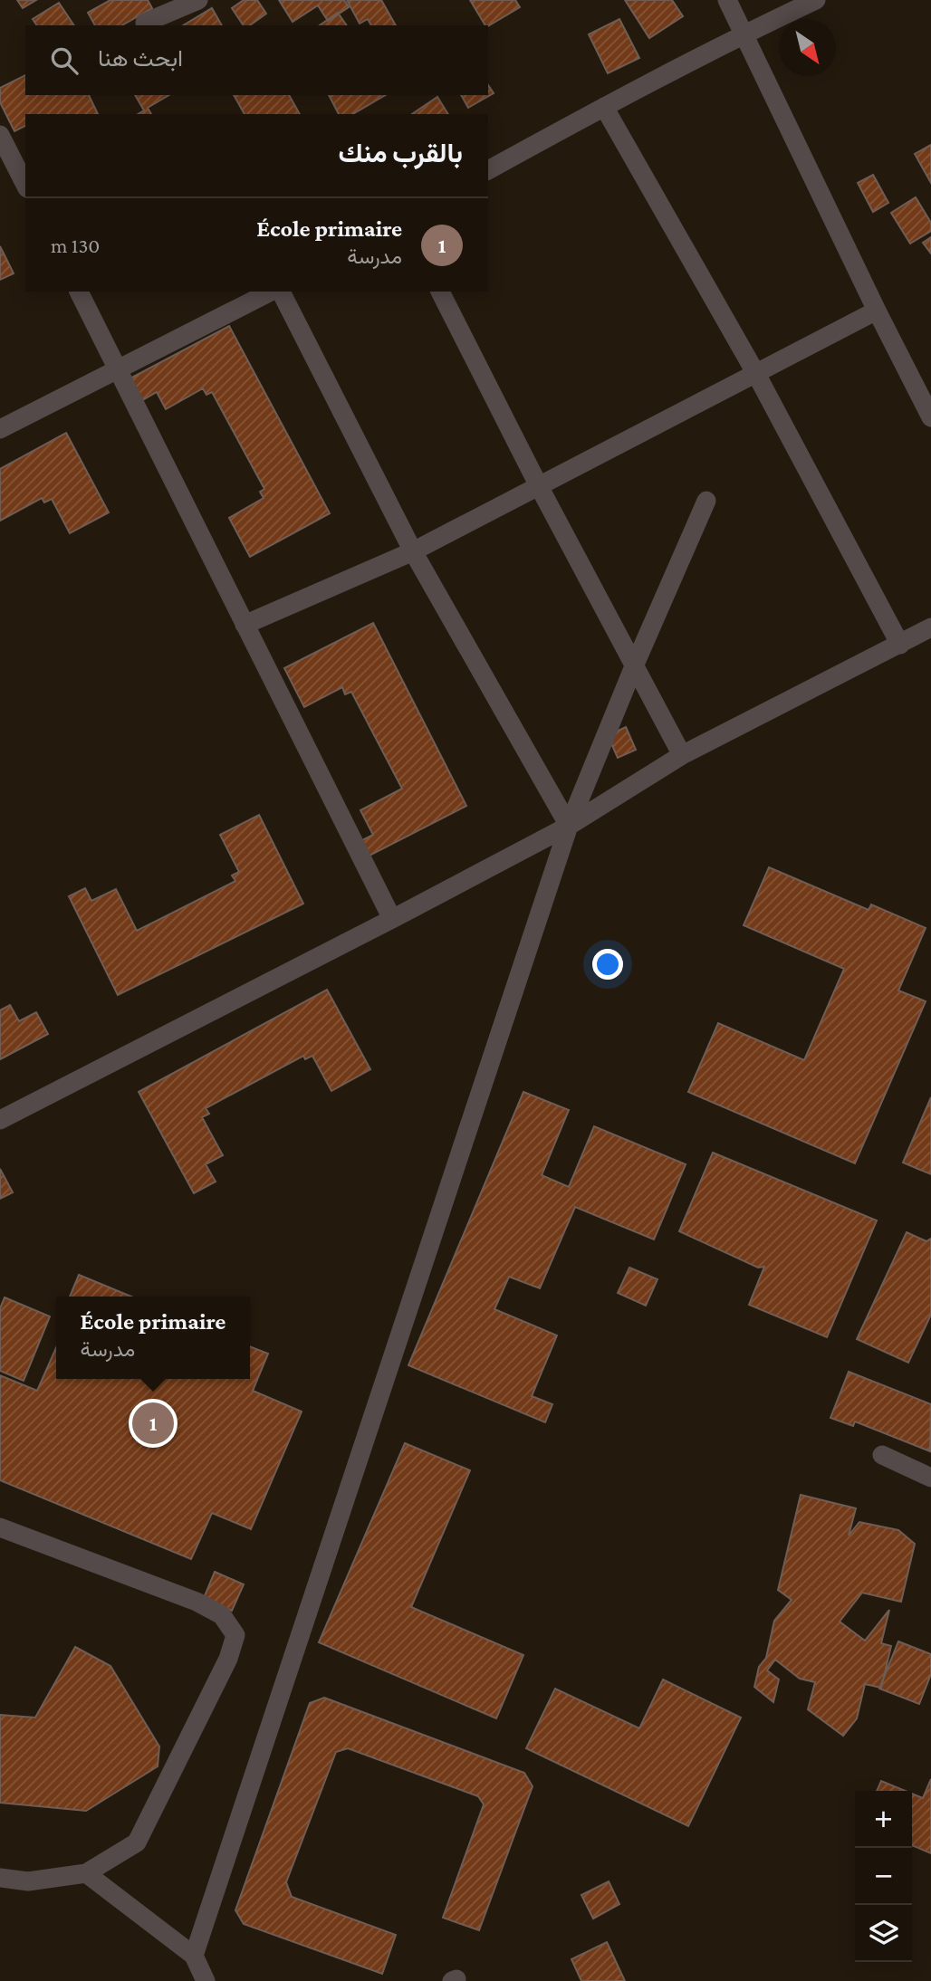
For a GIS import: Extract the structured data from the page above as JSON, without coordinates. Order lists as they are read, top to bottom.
{
  "north": "bottom right",
  "page": {
    "search": "ابحث هنا",
    "heading": "بالقرب منك",
    "list": [
      {
        "mark": "1",
        "name": "École primaire",
        "note": "مدرسة",
        "value": "130 m"
      }
    ],
    "popup": ["École primaire", "مدرسة"],
    "pins": "1",
    "map_buttons": ["+", "−"]
  }
}
